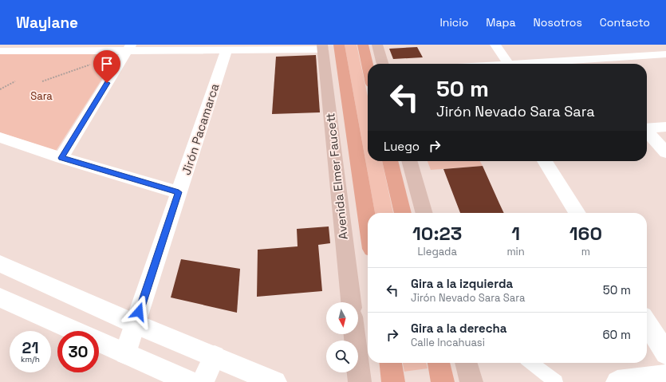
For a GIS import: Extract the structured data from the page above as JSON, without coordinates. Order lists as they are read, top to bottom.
{
  "streets": {
    "main road": ["Avenida Elmer Faucett"],
    "street": ["Jirón Pacamarca"]
  },
  "parks": ["Sara"],
  "north": "bottom",
  "page": {
    "header": "Waylane",
    "nav": [
      "Inicio",
      "Mapa",
      "Nosotros",
      "Contacto"
    ],
    "turn": ["50 m", "Jirón Nevado Sara Sara"],
    "then": "Luego",
    "eta": [
      "10:23",
      "Llegada",
      "1",
      "min",
      "160",
      "m"
    ],
    "list": [
      {
        "name": "Gira a la izquierda",
        "note": "Jirón Nevado Sara Sara",
        "value": "50 m"
      },
      {
        "name": "Gira a la derecha",
        "note": "Calle Incahuasi",
        "value": "60 m"
      }
    ],
    "speed": "21 km/h",
    "limit": "30"
  }
}
